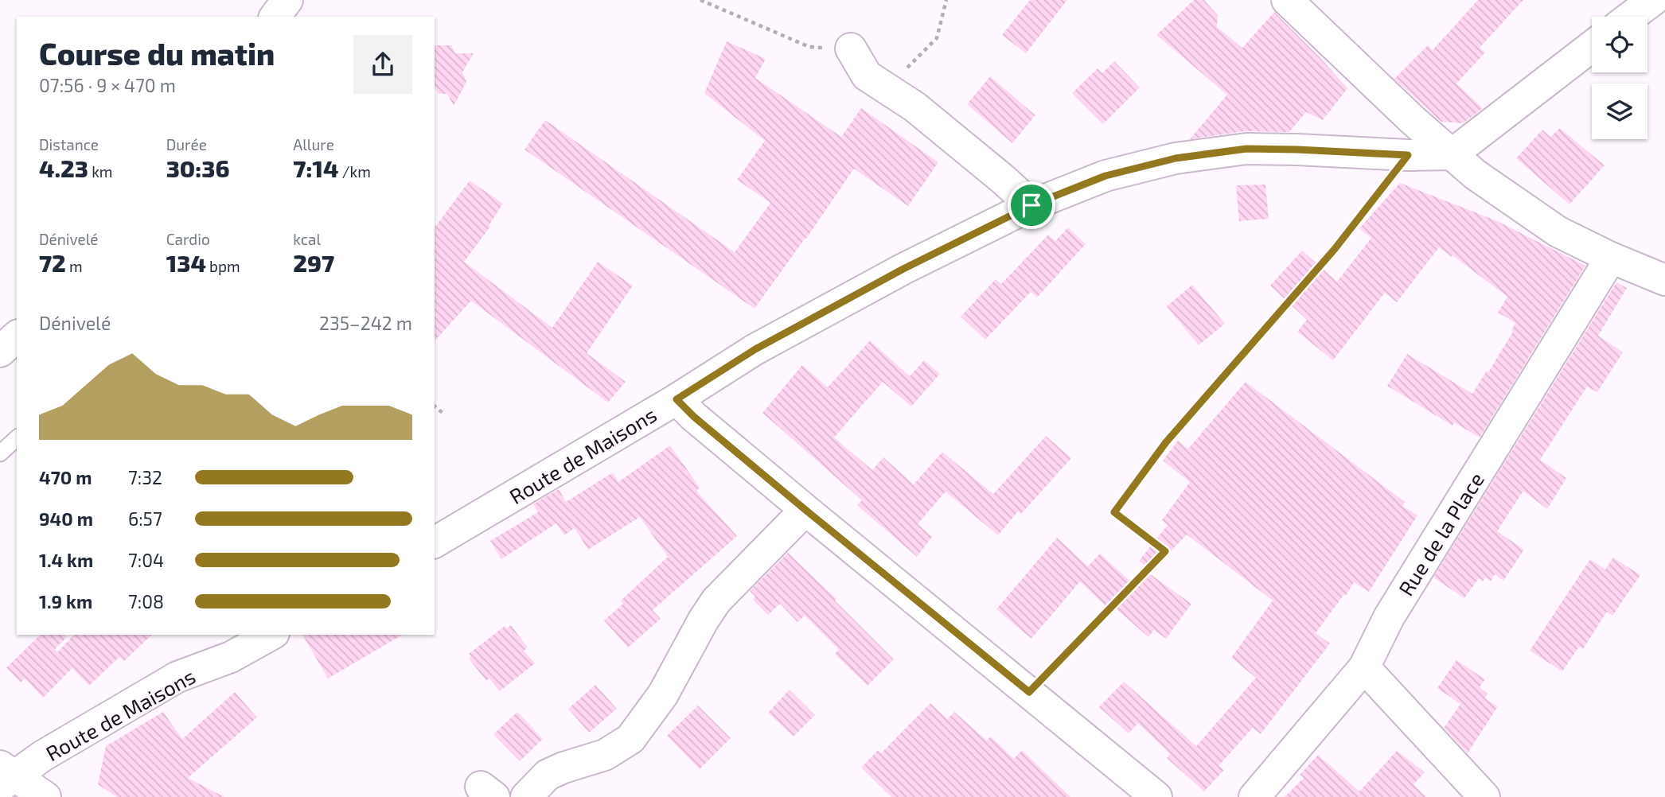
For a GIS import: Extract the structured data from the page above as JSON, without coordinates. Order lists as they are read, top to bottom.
{
  "streets": {
    "street": ["Route de Maisons", "Rue de la Place"]
  },
  "page": {
    "heading": ["Course du matin", "07:56 · 9 × 470 m"],
    "stats": [
      ["Distance", "4.23 km"],
      ["Durée", "30:36"],
      ["Allure", "7:14 /km"],
      ["Dénivelé", "72 m"],
      ["Cardio", "134 bpm"],
      ["kcal", "297"]
    ],
    "chart": ["Dénivelé", "235–242 m"],
    "list": [
      {
        "name": "470 m",
        "note": "7:32"
      },
      {
        "name": "940 m",
        "note": "6:57"
      },
      {
        "name": "1.4 km",
        "note": "7:04"
      },
      {
        "name": "1.9 km",
        "note": "7:08"
      }
    ]
  }
}
